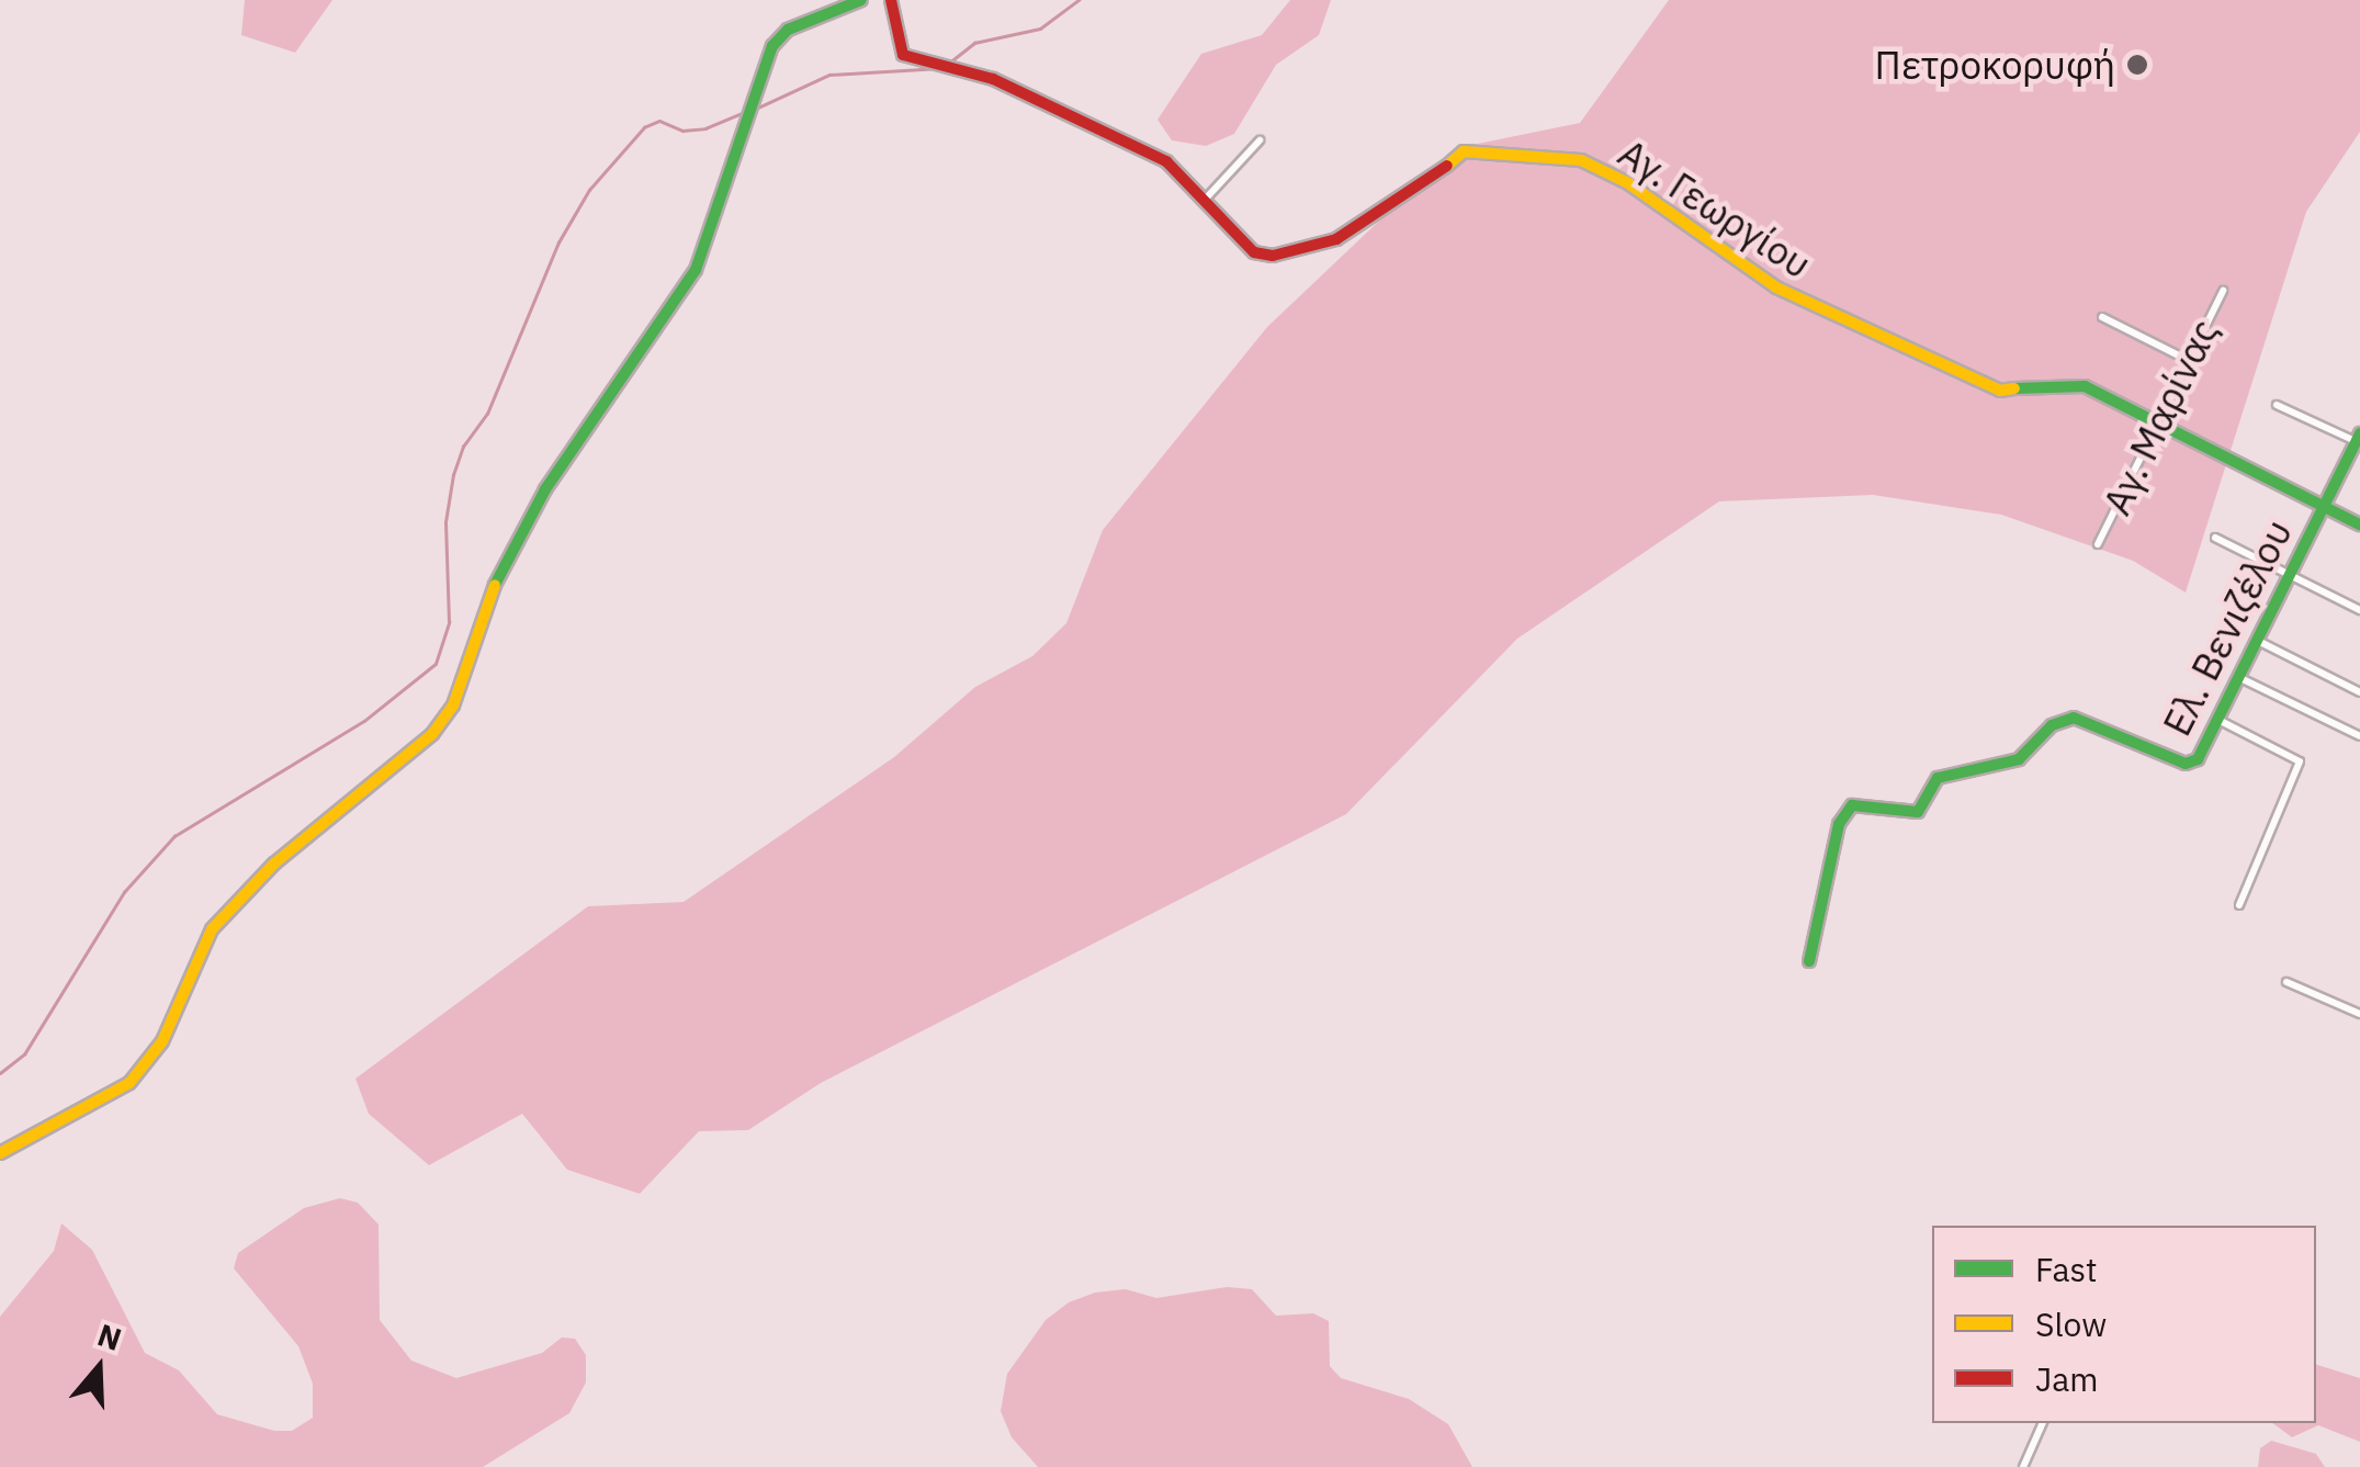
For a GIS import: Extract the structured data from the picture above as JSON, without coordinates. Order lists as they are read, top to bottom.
{
  "streets": {
    "street": ["Αγ. Γεωργίου", "Αγ. Μαρίνας", "Ελ. Βενιζέλου"]
  },
  "crossings": [
    ["Αγ. Γεωργίου", "Αγ. Μαρίνας"],
    ["Αγ. Γεωργίου", "Ελ. Βενιζέλου"]
  ],
  "places": ["Πετροκορυφή"],
  "legend": ["Fast", "Slow", "Jam"],
  "north": "top"
}
